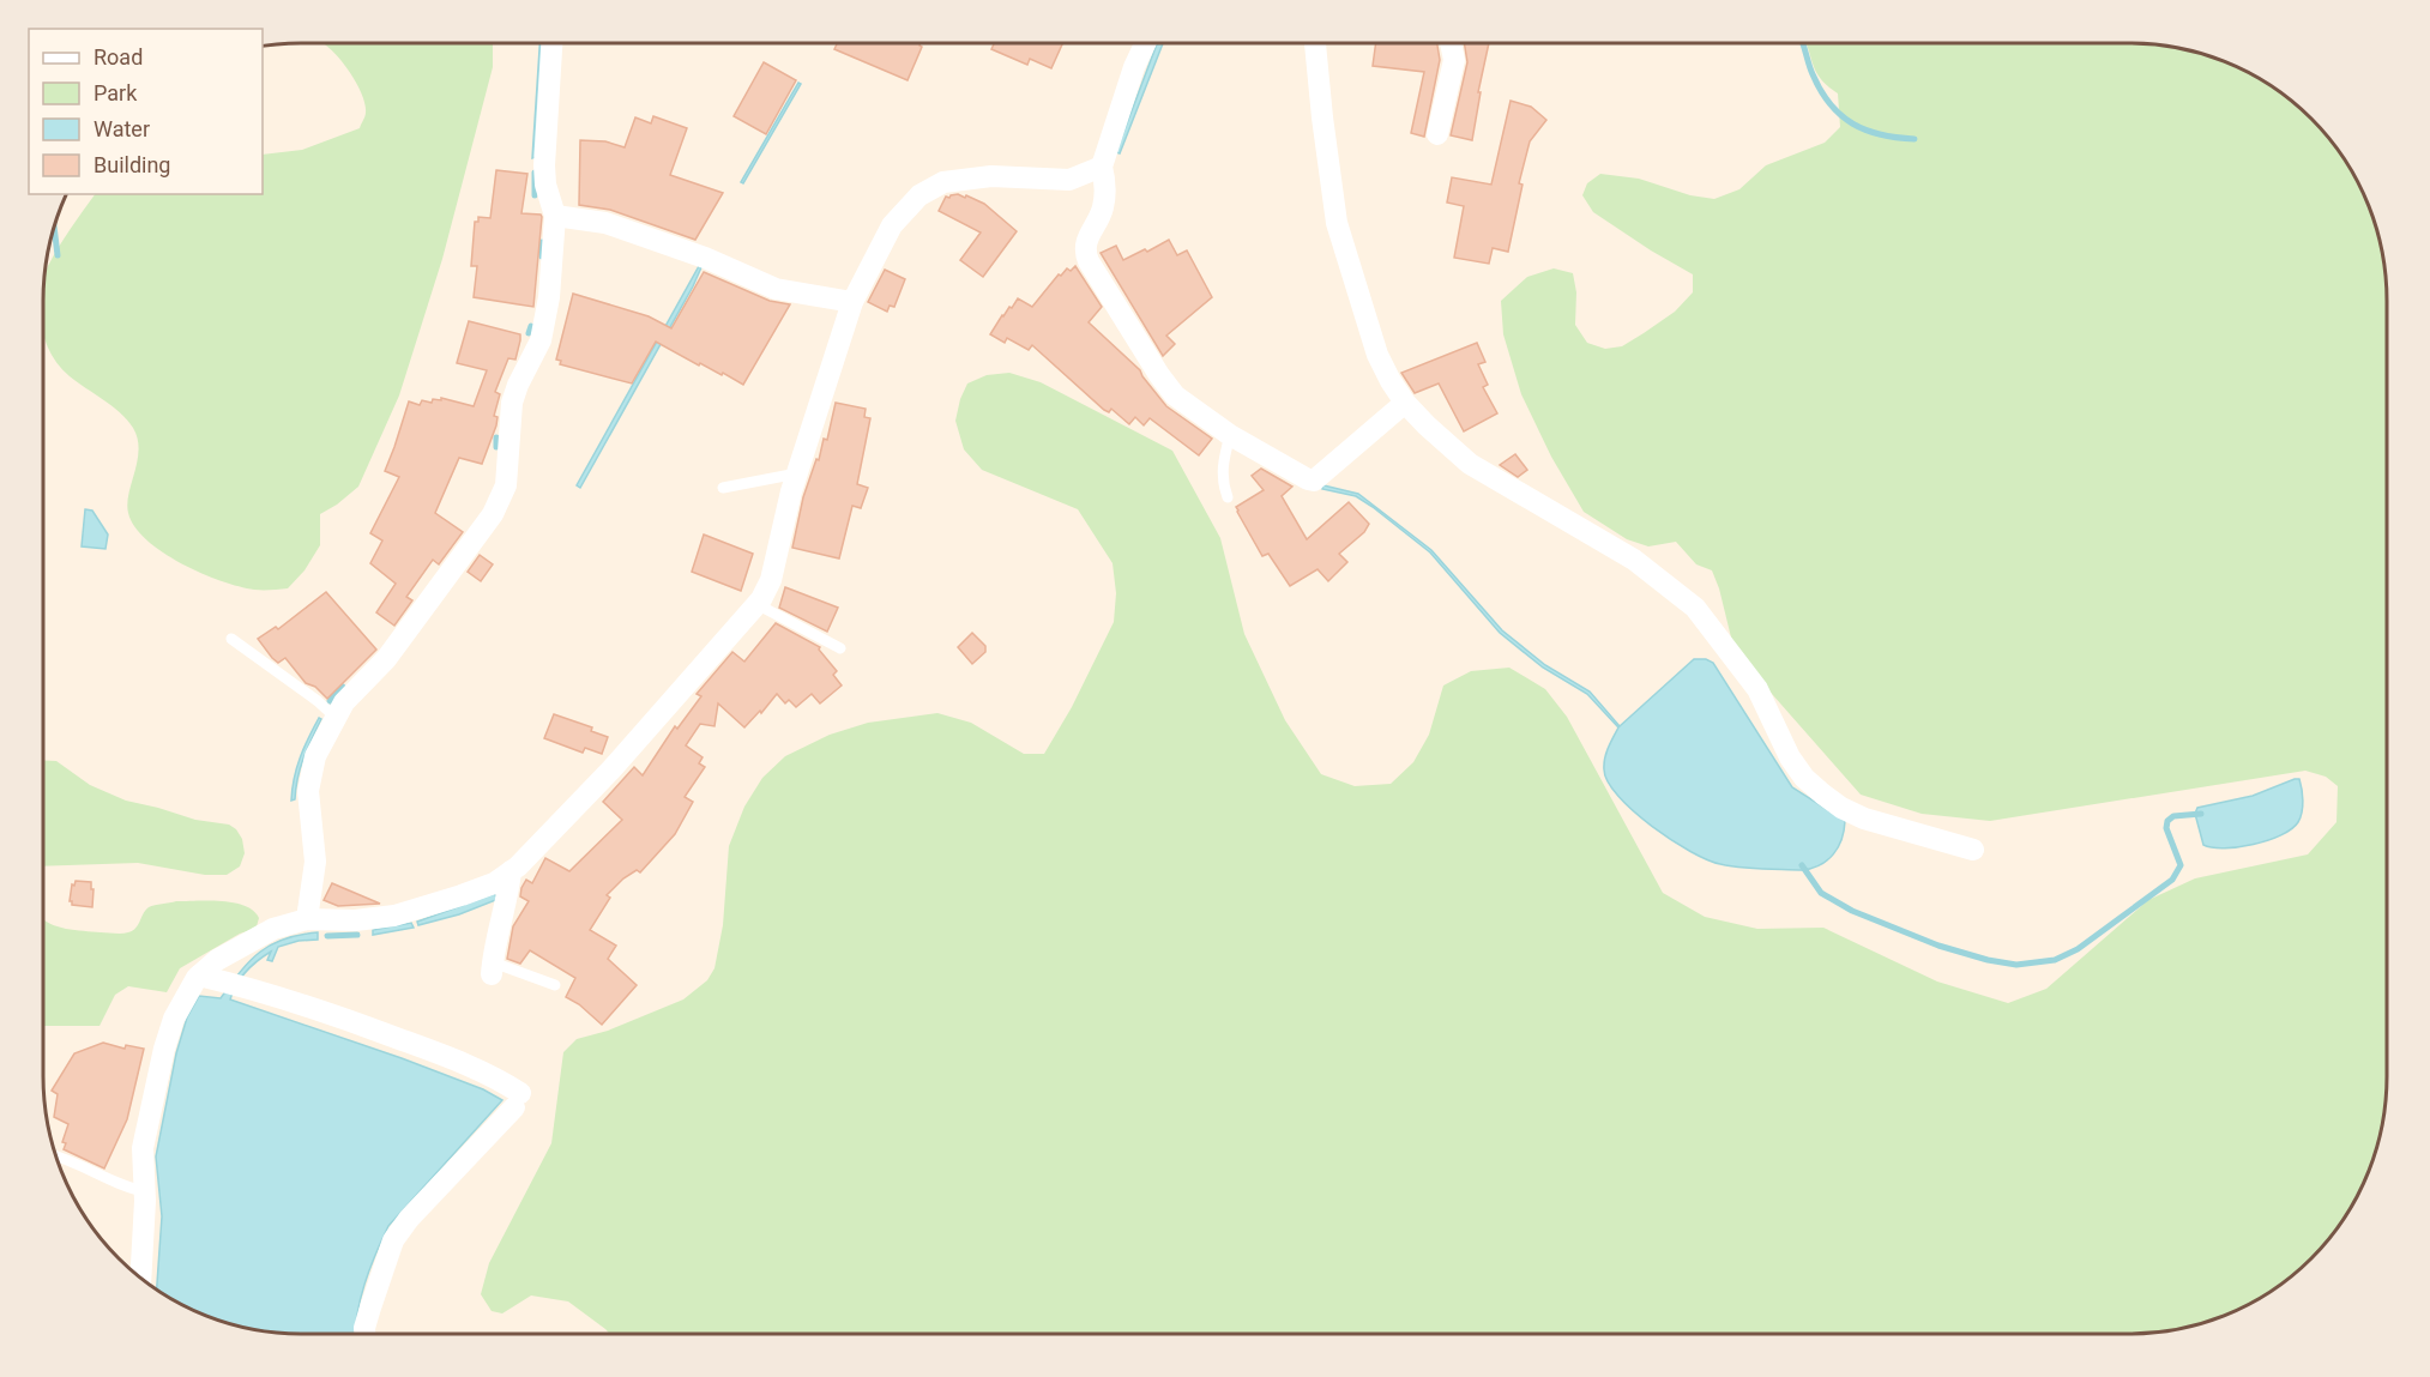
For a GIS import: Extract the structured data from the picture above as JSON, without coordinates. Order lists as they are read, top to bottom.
{
  "legend": [
    "Road",
    "Park",
    "Water",
    "Building"
  ]
}
